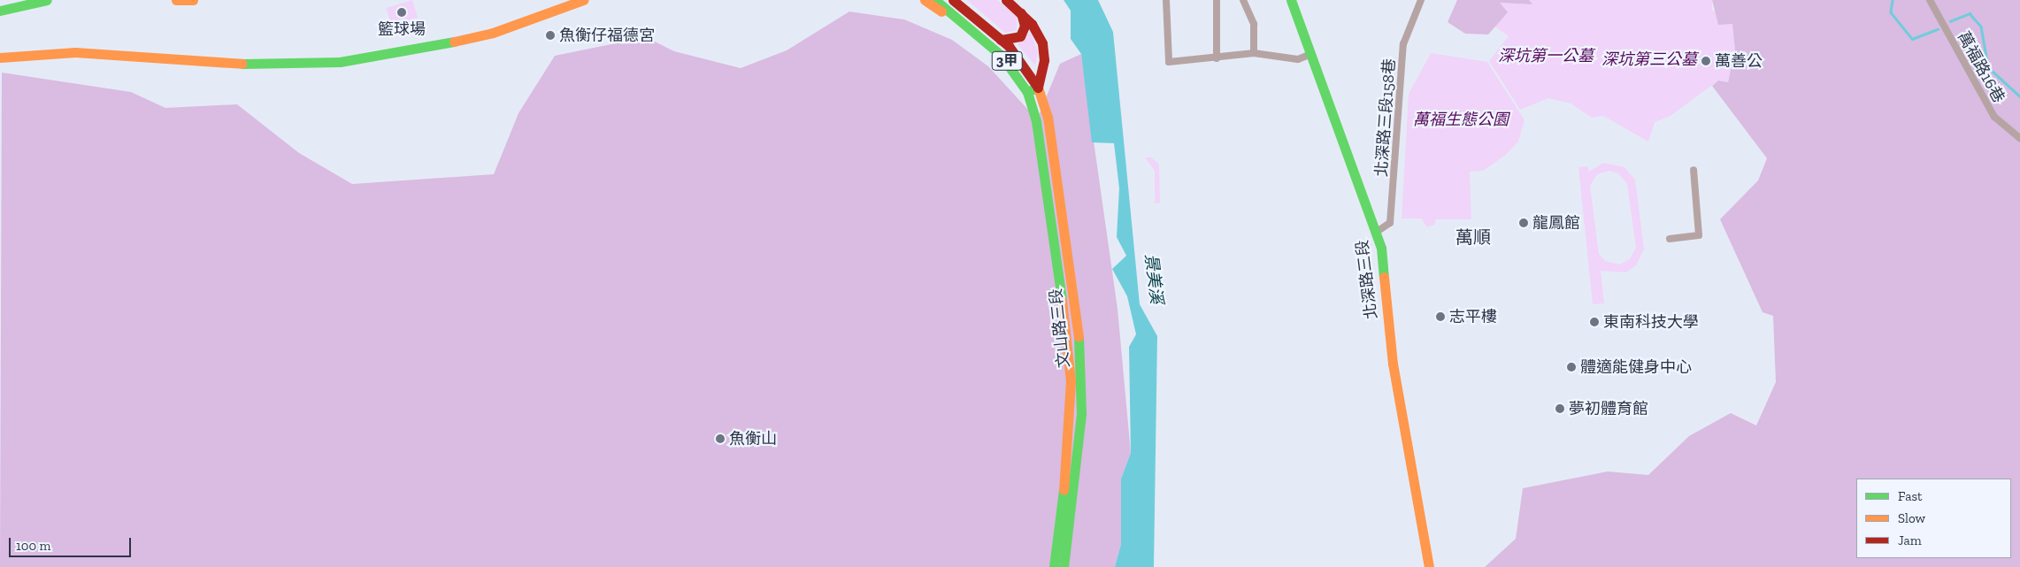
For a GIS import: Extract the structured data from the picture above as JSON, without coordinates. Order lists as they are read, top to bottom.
{
  "streets": {
    "main road": ["3甲", "北深路三段", "文山路三段"],
    "street": ["萬福路16巷", "北深路三段158巷"]
  },
  "crossings": [
    ["3甲", "文山路三段"],
    ["北深路三段158巷", "北深路三段"]
  ],
  "districts": ["萬順"],
  "water": ["景美溪"],
  "parks": ["深坑第一公墓", "深坑第三公墓", "萬福生態公園"],
  "places": [
    "籃球場",
    "魚衡仔福德宮",
    "萬善公",
    "龍鳳館",
    "志平樓",
    "東南科技大學",
    "體適能健身中心",
    "夢初體育館",
    "魚衡山"
  ],
  "legend": ["Fast", "Slow", "Jam"],
  "scale_bar": "100 m"
}
